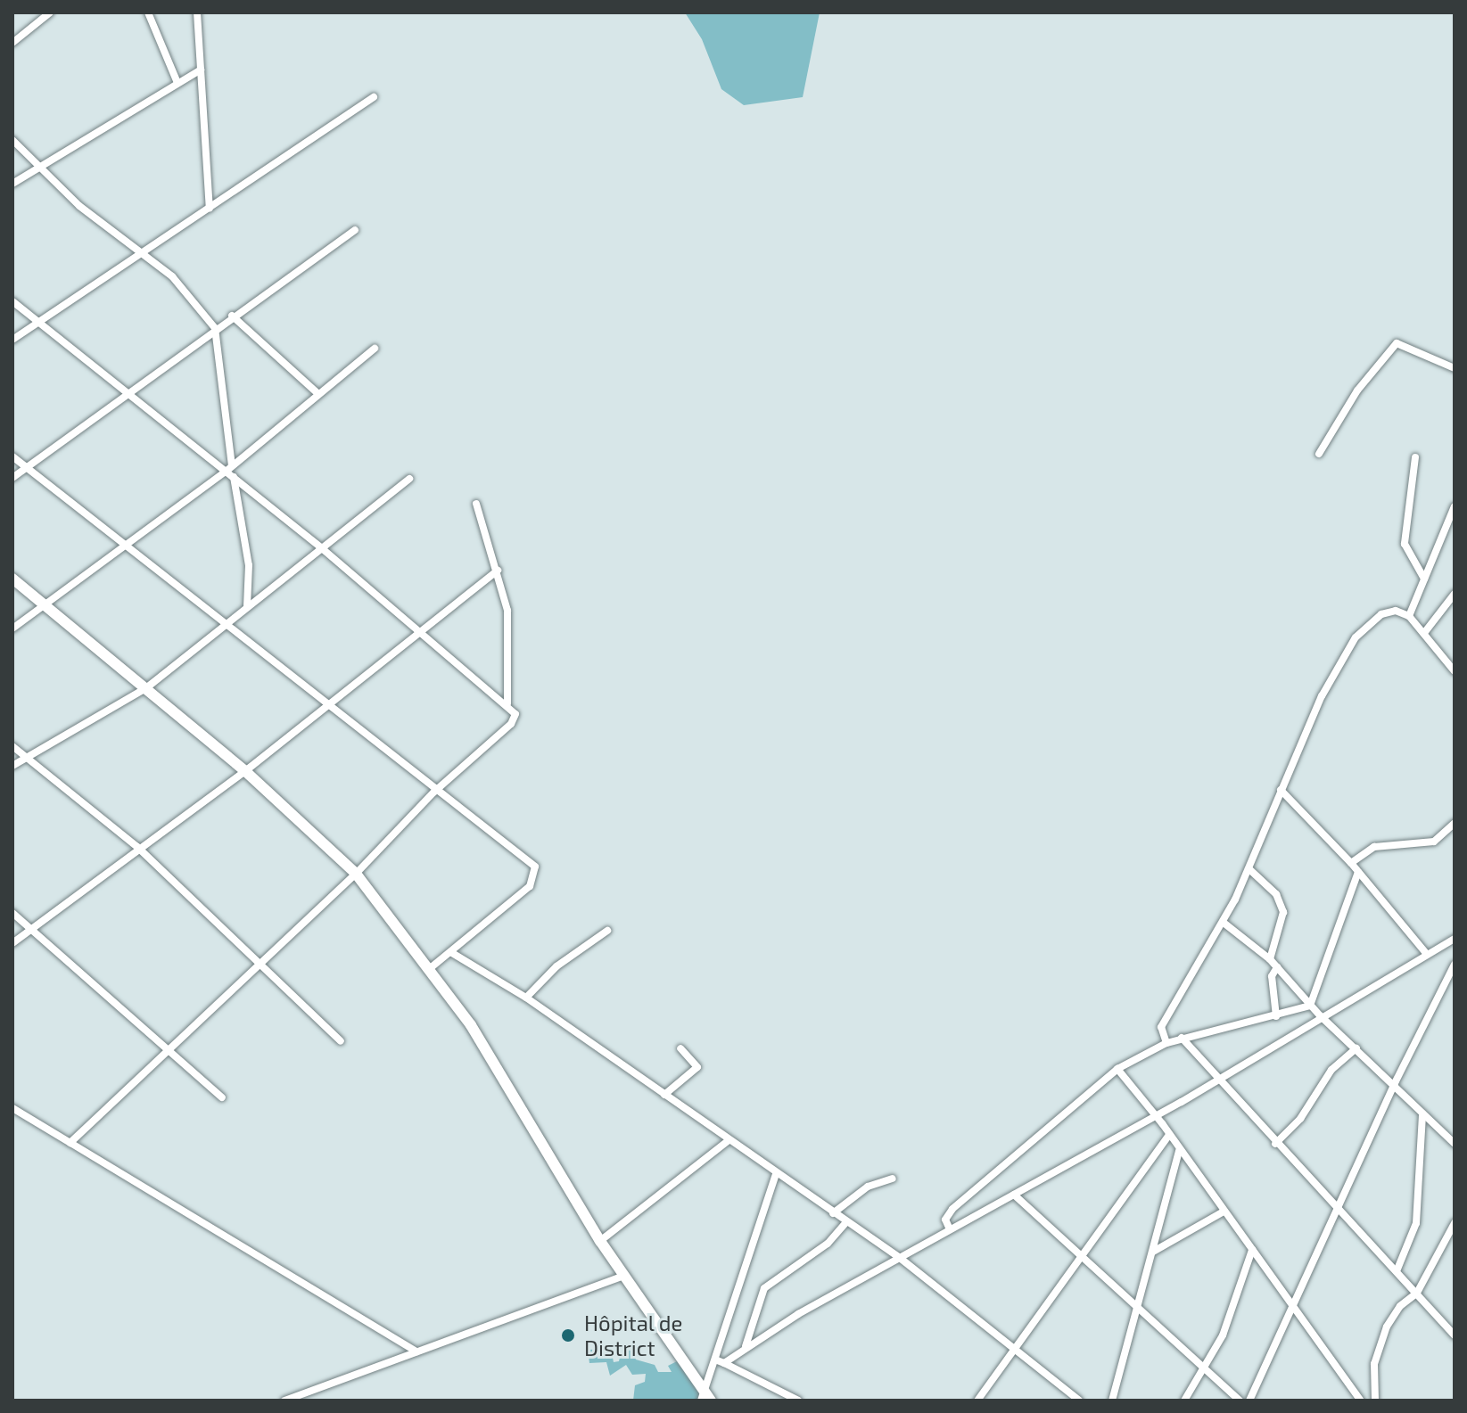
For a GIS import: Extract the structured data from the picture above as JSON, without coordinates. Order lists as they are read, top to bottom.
{
  "places": ["Hôpital de District"]
}
